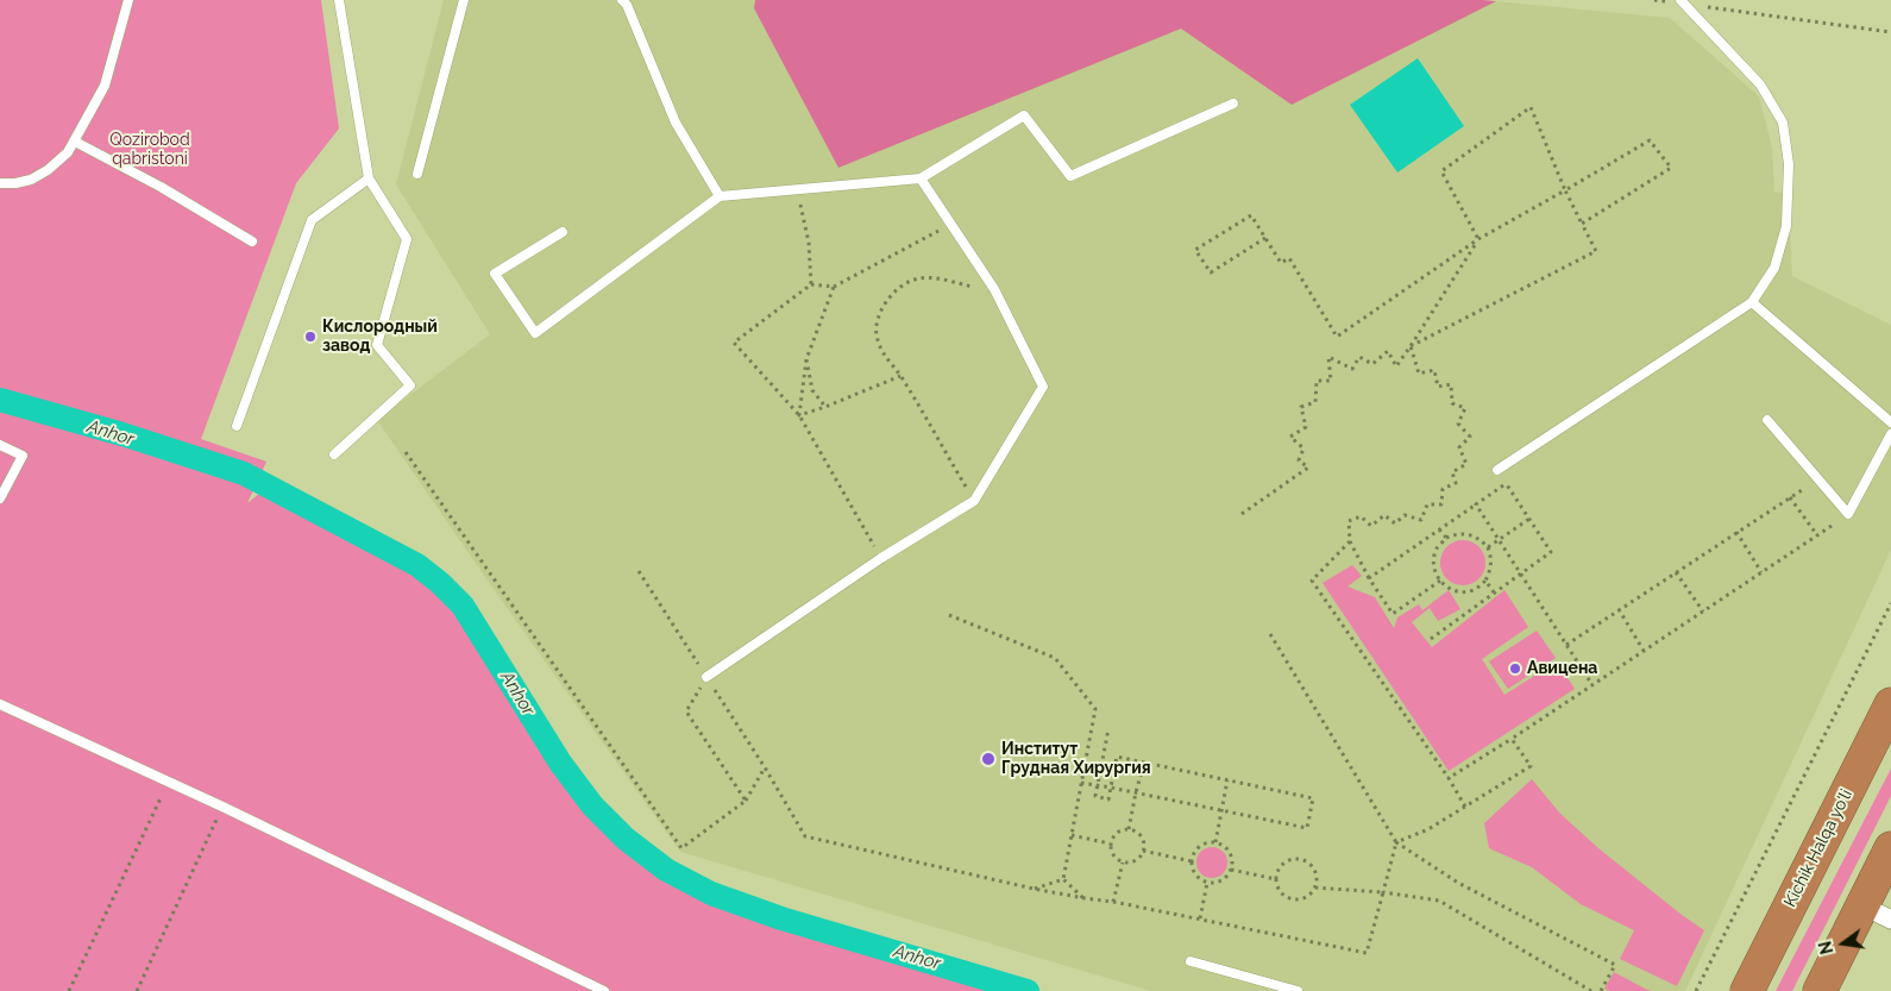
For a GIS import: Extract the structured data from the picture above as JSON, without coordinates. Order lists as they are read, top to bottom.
{
  "streets": {
    "highway": ["Kichik Halqa yo'li"]
  },
  "water": ["Anhor"],
  "parks": ["Qozirobod qabristoni"],
  "places": ["Кислородный завод", "Авицена", "Институт Грудная Хирургия"],
  "north": "left"
}
